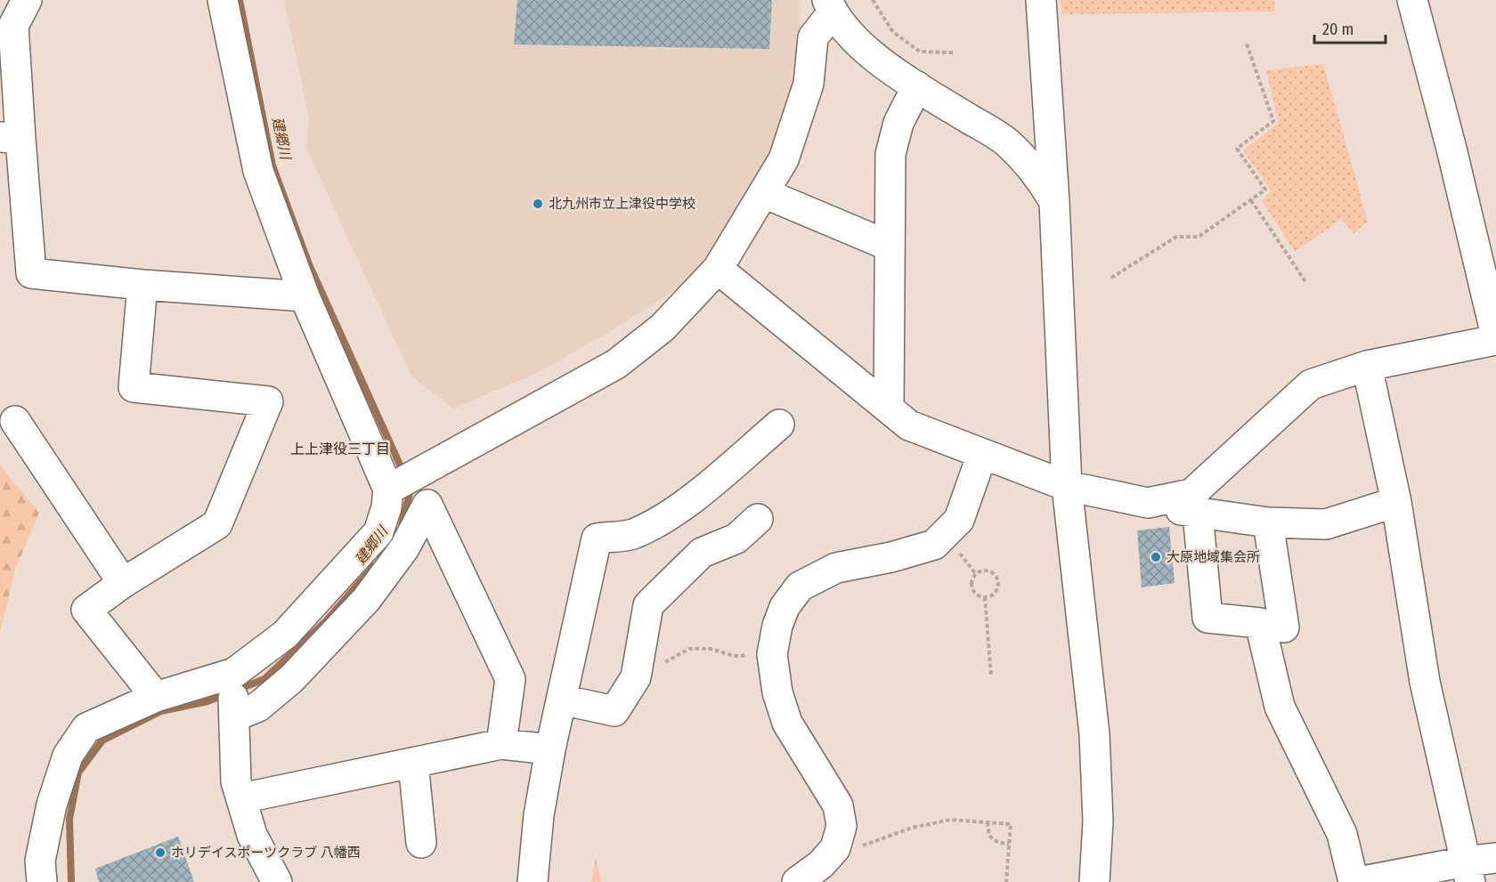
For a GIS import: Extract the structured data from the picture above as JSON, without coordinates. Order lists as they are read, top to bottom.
{
  "districts": ["上上津役三丁目"],
  "water": ["建郷川"],
  "places": ["北九州市立上津役中学校", "大原地域集会所", "ホリデイスポーツクラブ 八幡西"],
  "scale_bar": "20 m"
}
